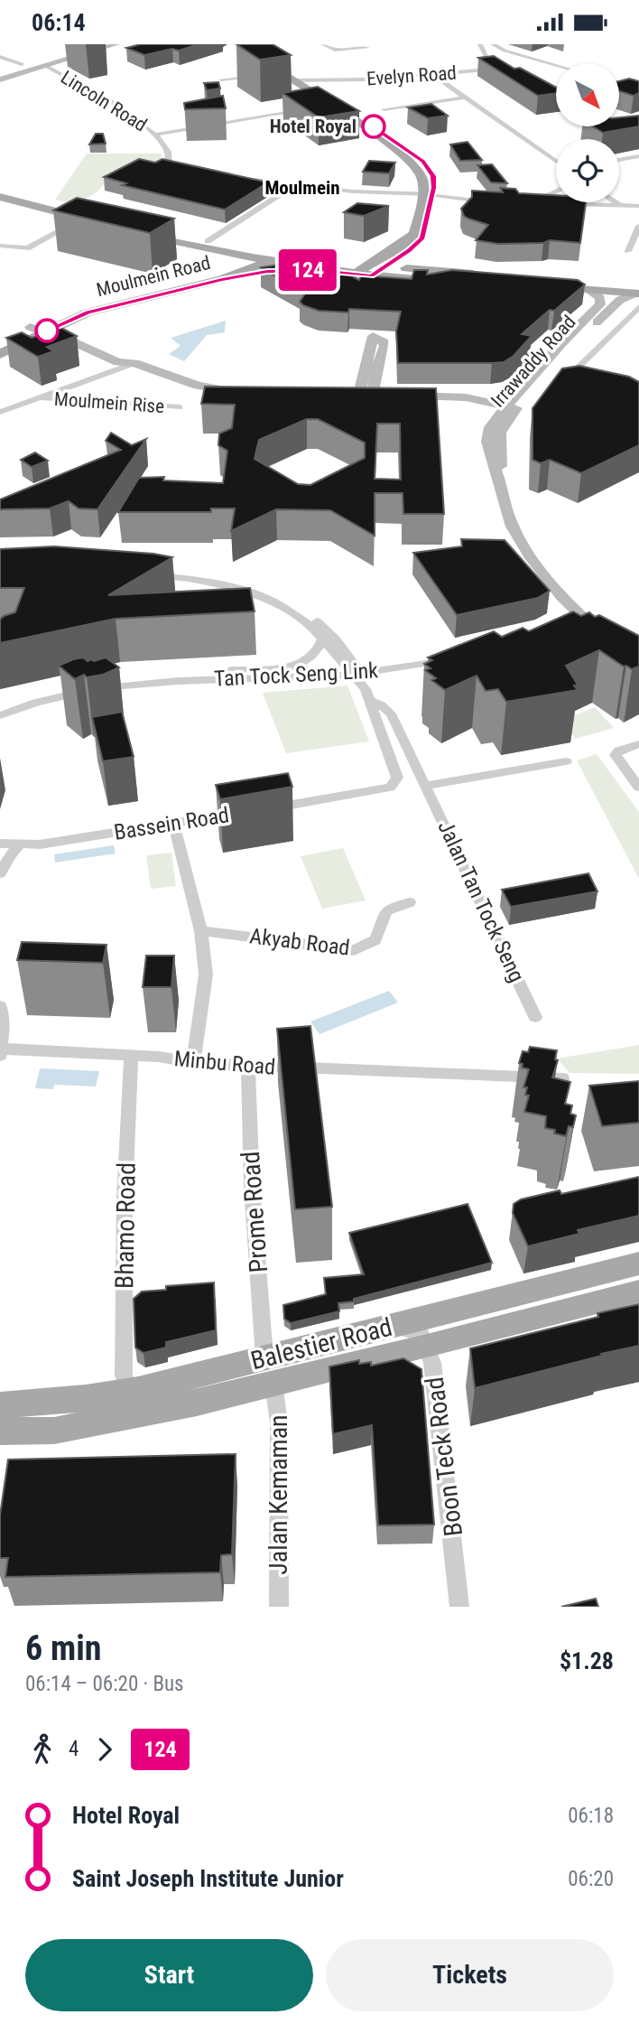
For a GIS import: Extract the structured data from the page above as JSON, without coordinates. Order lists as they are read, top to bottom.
{
  "streets": {
    "main road": ["Moulmein Road", "Balestier Road"],
    "street": [
      "Evelyn Road",
      "Lincoln Road",
      "Irrawaddy Road",
      "Moulmein Rise",
      "Tan Tock Seng Link",
      "Bassein Road",
      "Jalan Tan Tock Seng",
      "Akyab Road",
      "Minbu Road",
      "Prome Road",
      "Bhamo Road",
      "Boon Teck Road",
      "Jalan Kemaman"
    ]
  },
  "crossings": [
    ["Tan Tock Seng Link", "Jalan Tan Tock Seng"],
    ["Bassein Road", "Jalan Tan Tock Seng"],
    ["Minbu Road", "Prome Road"],
    ["Minbu Road", "Bhamo Road"],
    ["Prome Road", "Balestier Road"],
    ["Prome Road", "Jalan Kemaman"],
    ["Bhamo Road", "Balestier Road"],
    ["Balestier Road", "Boon Teck Road"],
    ["Balestier Road", "Jalan Kemaman"]
  ],
  "districts": ["Moulmein"],
  "places": ["Hotel Royal"],
  "lines": ["bus line 124"],
  "north": "bottom right",
  "page": {
    "status": "06:14",
    "on_map": "124",
    "heading": ["6 min", "06:14 – 06:20 · Bus", "$1.28"],
    "legs": ["4", "124"],
    "list": [
      {
        "name": "Hotel Royal",
        "value": "06:18"
      },
      {
        "name": "Saint Joseph Institute Junior",
        "value": "06:20"
      }
    ],
    "buttons": ["Start", "Tickets"]
  }
}
